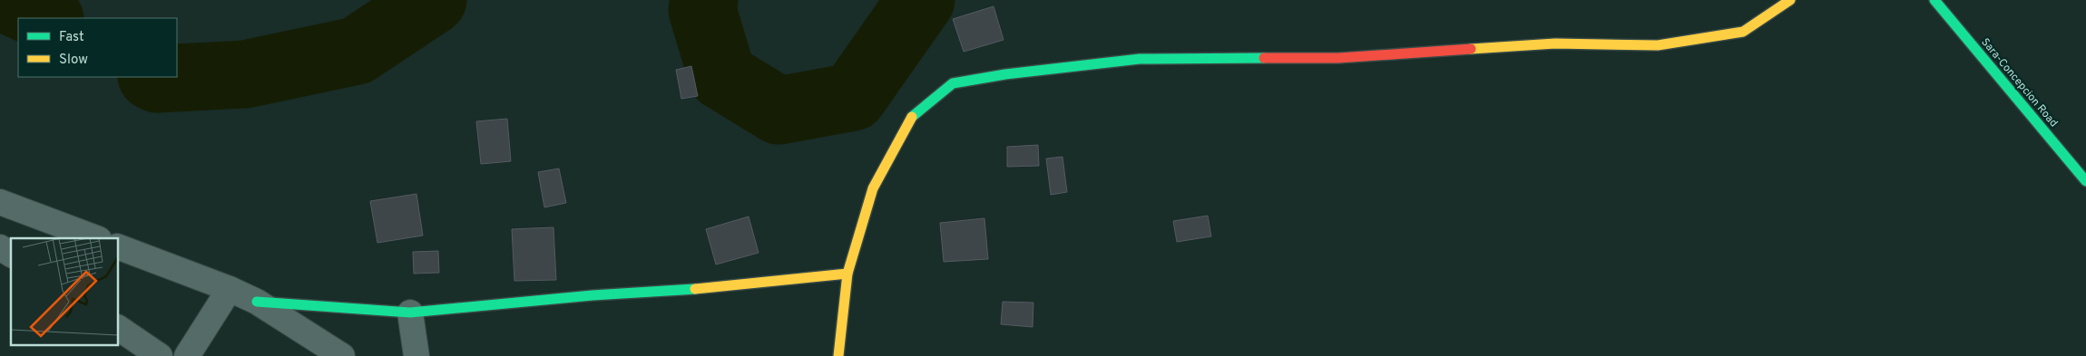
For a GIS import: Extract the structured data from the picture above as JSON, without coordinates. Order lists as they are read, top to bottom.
{
  "streets": {
    "street": ["Sara-Concepcion Road"]
  },
  "legend": ["Fast", "Slow"]
}
